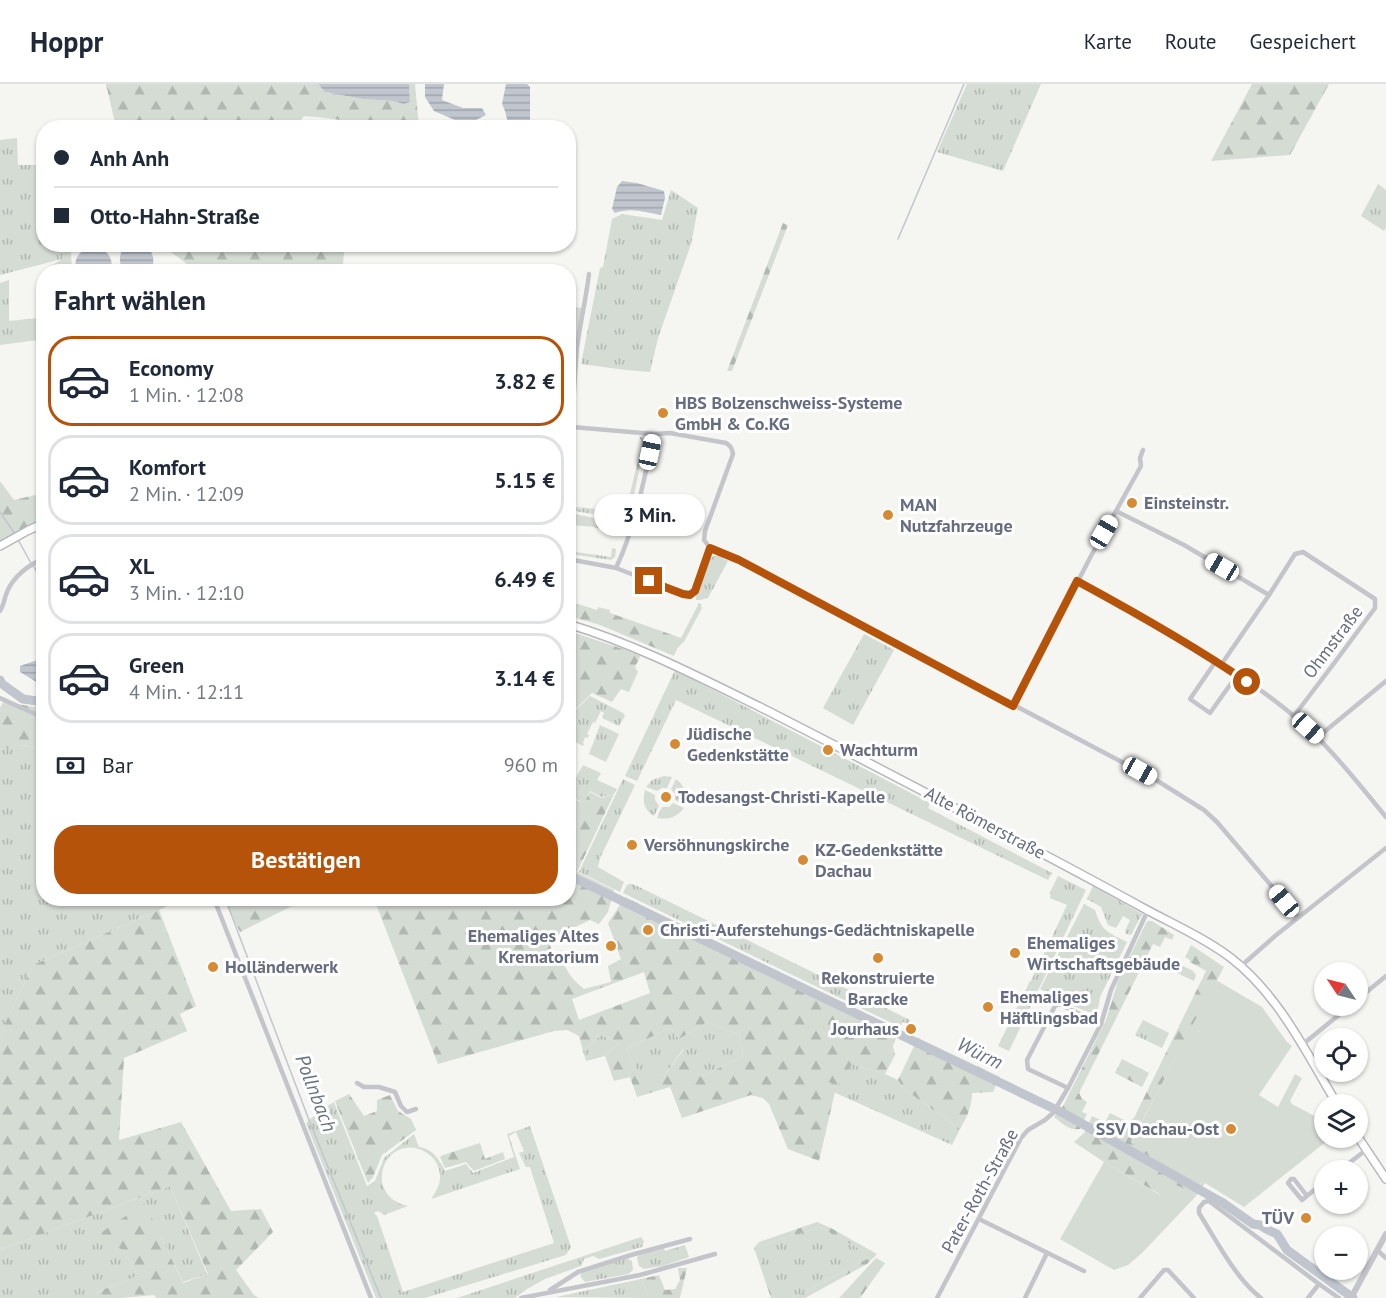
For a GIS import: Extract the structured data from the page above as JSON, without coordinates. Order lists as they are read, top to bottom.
{
  "streets": {
    "main road": ["Alte Römerstraße"],
    "street": ["Ohmstraße", "Pater-Roth-Straße"]
  },
  "crossings": [
    ["Alte Römerstraße", "Pater-Roth-Straße"]
  ],
  "water": ["Würm", "Pollnbach"],
  "places": [
    "HBS Bolzenschweiss-Systeme GmbH & Co.KG",
    "Einsteinstr.",
    "MAN Nutzfahrzeuge",
    "Jüdische Gedenkstätte",
    "Wachturm",
    "Todesangst-Christi-Kapelle",
    "Versöhnungskirche",
    "KZ-Gedenkstätte Dachau",
    "Christi-Auferstehungs-Gedächtniskapelle",
    "Ehemaliges Altes Krematorium",
    "Ehemaliges Wirtschaftsgebäude",
    "Rekonstruierte Baracke",
    "Holländerwerk",
    "Ehemaliges Häftlingsbad",
    "Jourhaus",
    "SSV Dachau-Ost",
    "TÜV"
  ],
  "north": "top left",
  "page": {
    "header": "Hoppr",
    "nav": ["Karte", "Route", "Gespeichert"],
    "banner": ["Anh Anh", "Otto-Hahn-Straße"],
    "heading": "Fahrt wählen",
    "list": [
      {
        "name": "Economy",
        "note": "1 Min. · 12:08",
        "value": "3.82 €"
      },
      {
        "name": "Komfort",
        "note": "2 Min. · 12:09",
        "value": "5.15 €"
      },
      {
        "name": "XL",
        "note": "3 Min. · 12:10",
        "value": "6.49 €"
      },
      {
        "name": "Green",
        "note": "4 Min. · 12:11",
        "value": "3.14 €"
      }
    ],
    "bubble": "3 Min.",
    "pay": ["Bar", "960 m"],
    "buttons": "Bestätigen",
    "map_buttons": ["+", "−"]
  }
}
